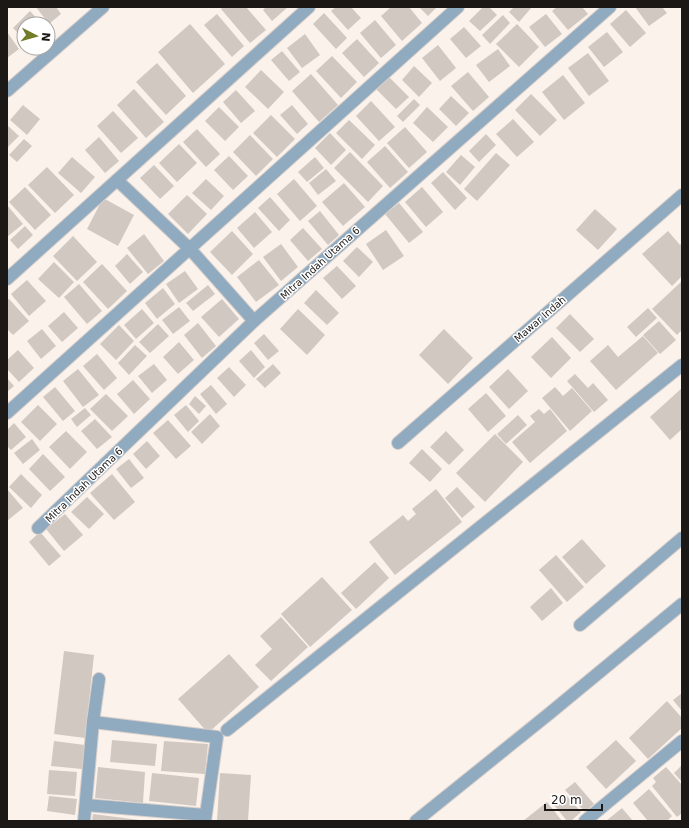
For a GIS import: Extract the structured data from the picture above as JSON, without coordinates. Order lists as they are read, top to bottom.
{
  "streets": {
    "street": ["Mitra Indah Utama 6", "Mawar Indah"]
  },
  "scale_bar": "20 m",
  "north": "right"
}
